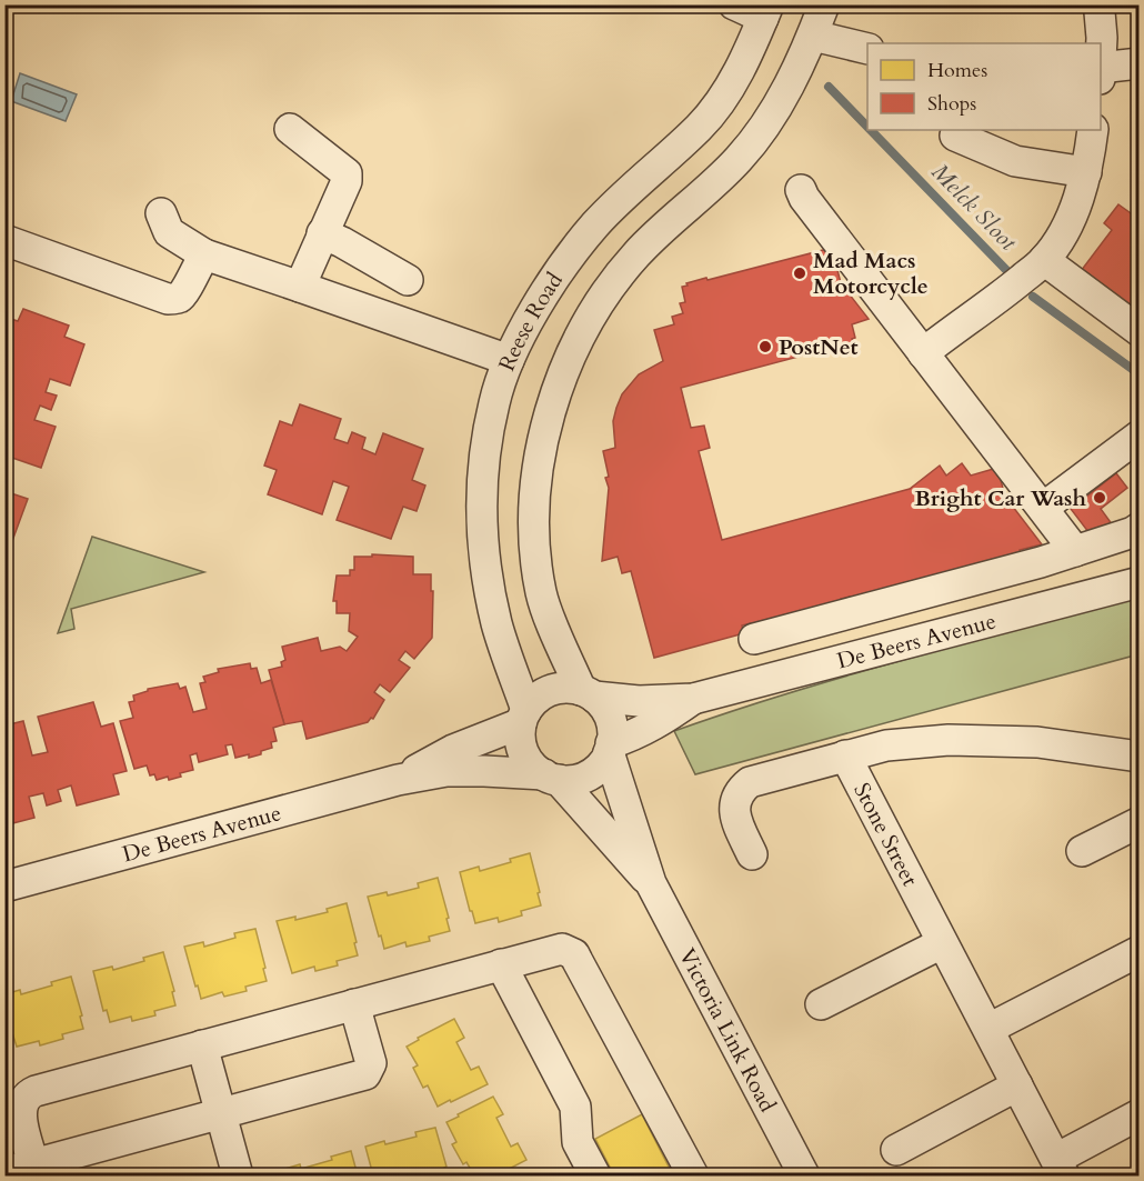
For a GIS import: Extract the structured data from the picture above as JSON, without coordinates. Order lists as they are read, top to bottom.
{
  "streets": {
    "street": [
      "Reese Road",
      "De Beers Avenue",
      "Stone Street",
      "Victoria Link Road"
    ]
  },
  "crossings": [
    ["Reese Road", "De Beers Avenue"],
    ["Reese Road", "Victoria Link Road"],
    ["De Beers Avenue", "Victoria Link Road"]
  ],
  "water": ["Melck Sloot"],
  "places": ["Mad Macs Motorcycle", "PostNet", "Bright Car Wash"],
  "legend": ["Homes", "Shops"]
}
